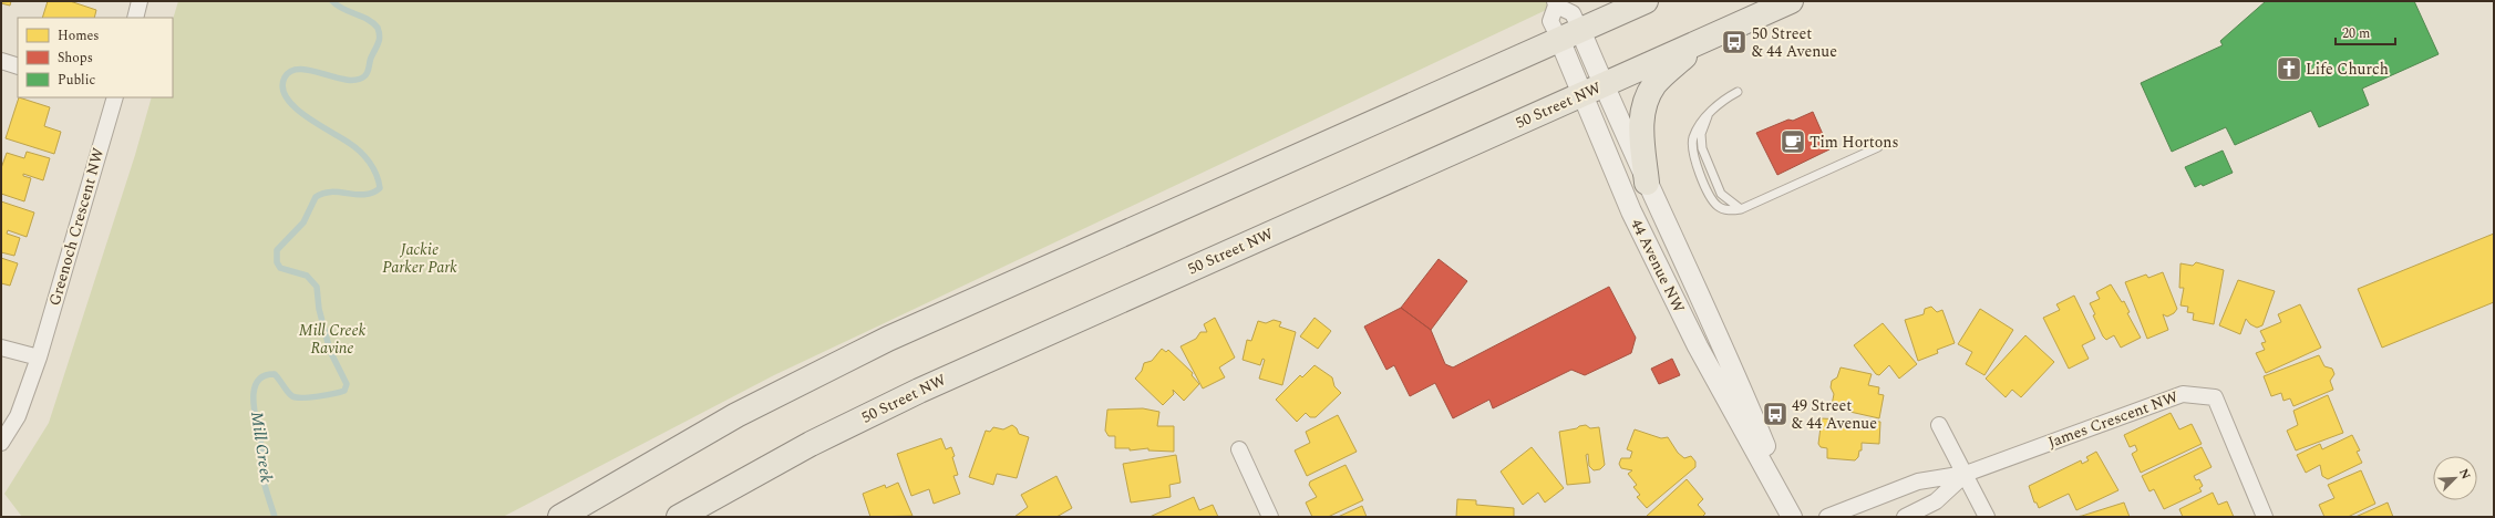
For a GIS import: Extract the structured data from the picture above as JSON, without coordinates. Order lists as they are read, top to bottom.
{
  "streets": {
    "main road": ["50 Street NW"],
    "street": ["Greenoch Crescent NW", "44 Avenue NW", "James Crescent NW"]
  },
  "crossings": [
    ["50 Street NW", "44 Avenue NW"]
  ],
  "water": ["Mill Creek"],
  "parks": ["Jackie Parker Park", "Mill Creek Ravine"],
  "places": {
    "bus stop": ["50 Street & 44 Avenue", "49 Street & 44 Avenue"],
    "church": ["Life Church"],
    "cafe": ["Tim Hortons"]
  },
  "legend": ["Homes", "Shops", "Public"],
  "scale_bar": "20 m",
  "north": "top right"
}
